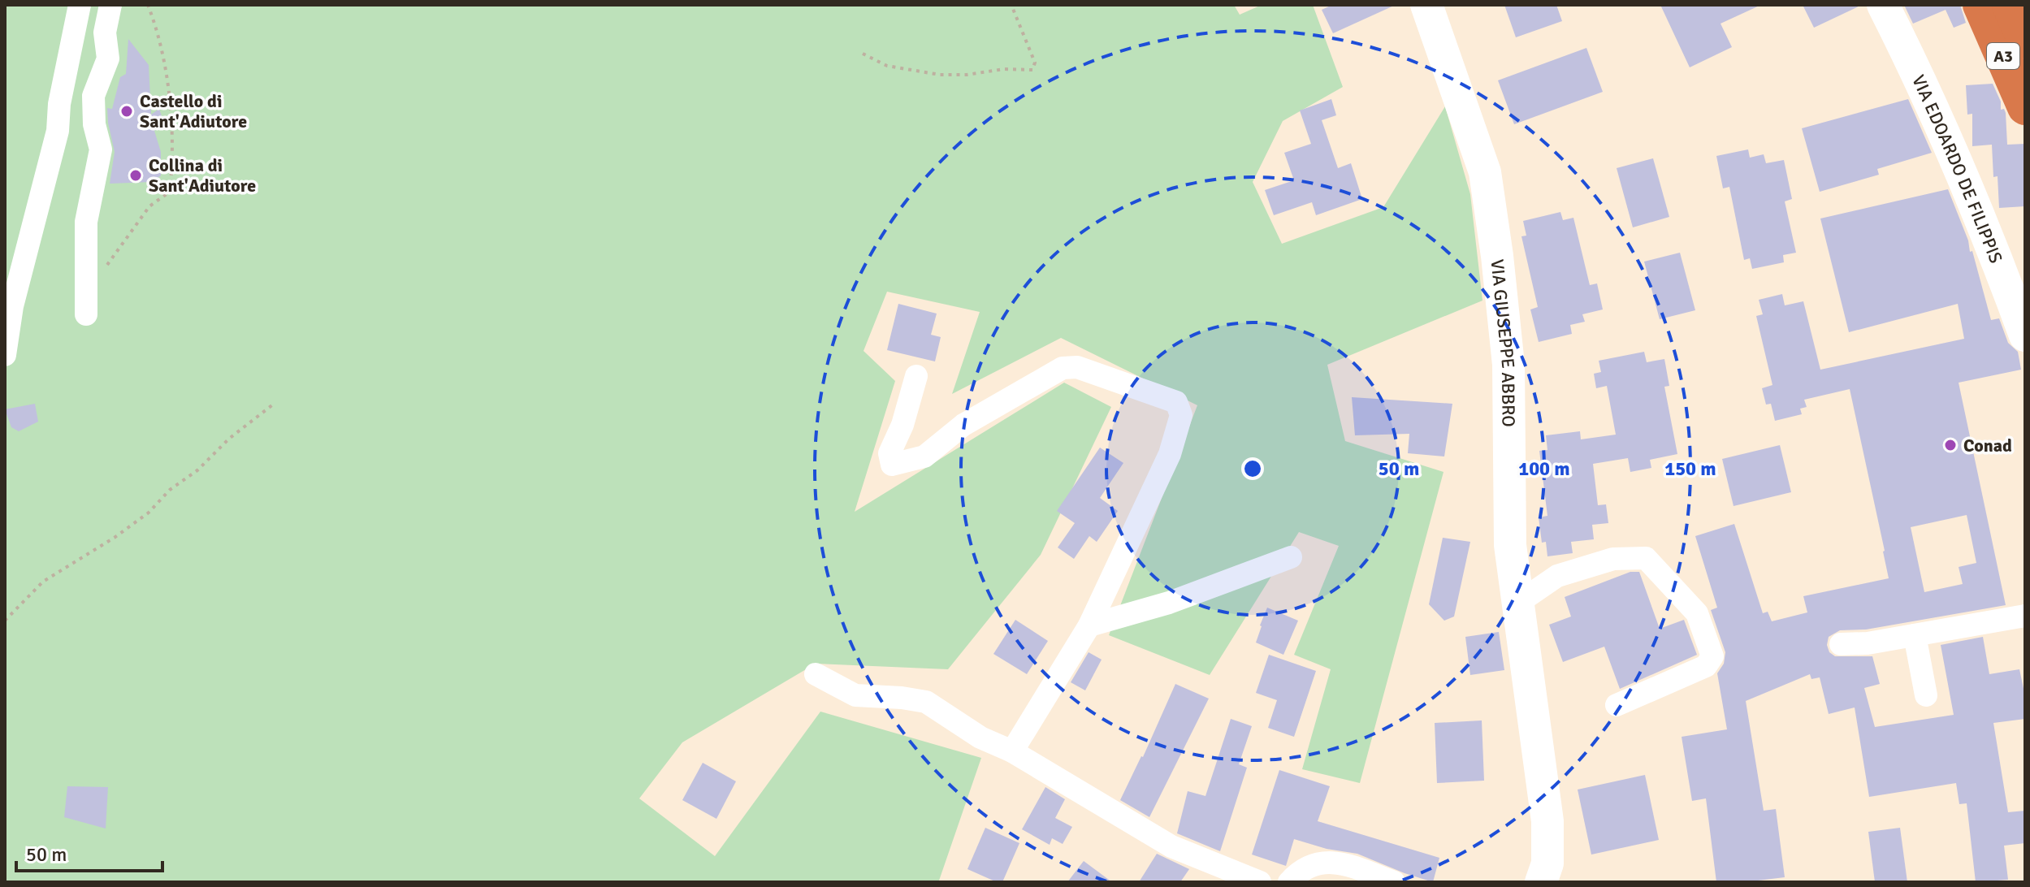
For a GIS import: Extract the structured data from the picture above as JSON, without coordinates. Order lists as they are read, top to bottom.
{
  "streets": {
    "highway": ["A3"],
    "street": ["VIA EDOARDO DE FILIPPIS", "VIA GIUSEPPE ABBRO"]
  },
  "places": ["Castello di Sant'Adiutore", "Collina di Sant'Adiutore", "Conad"],
  "scale_bar": "50 m",
  "rings": ["50 m", "100 m", "150 m"]
}
